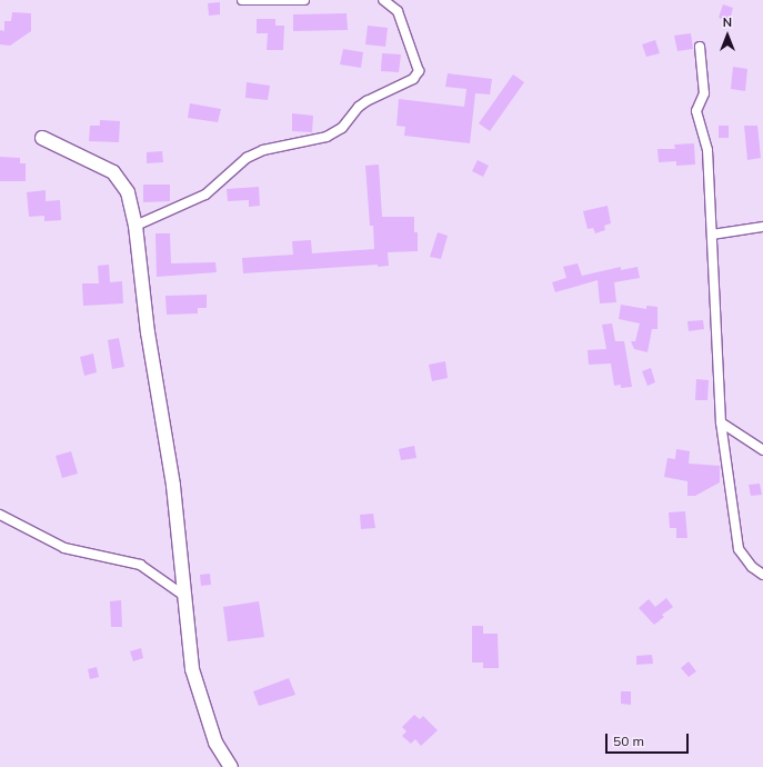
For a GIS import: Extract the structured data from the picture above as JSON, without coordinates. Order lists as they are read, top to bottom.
{
  "scale_bar": "50 m",
  "north": "top"
}
